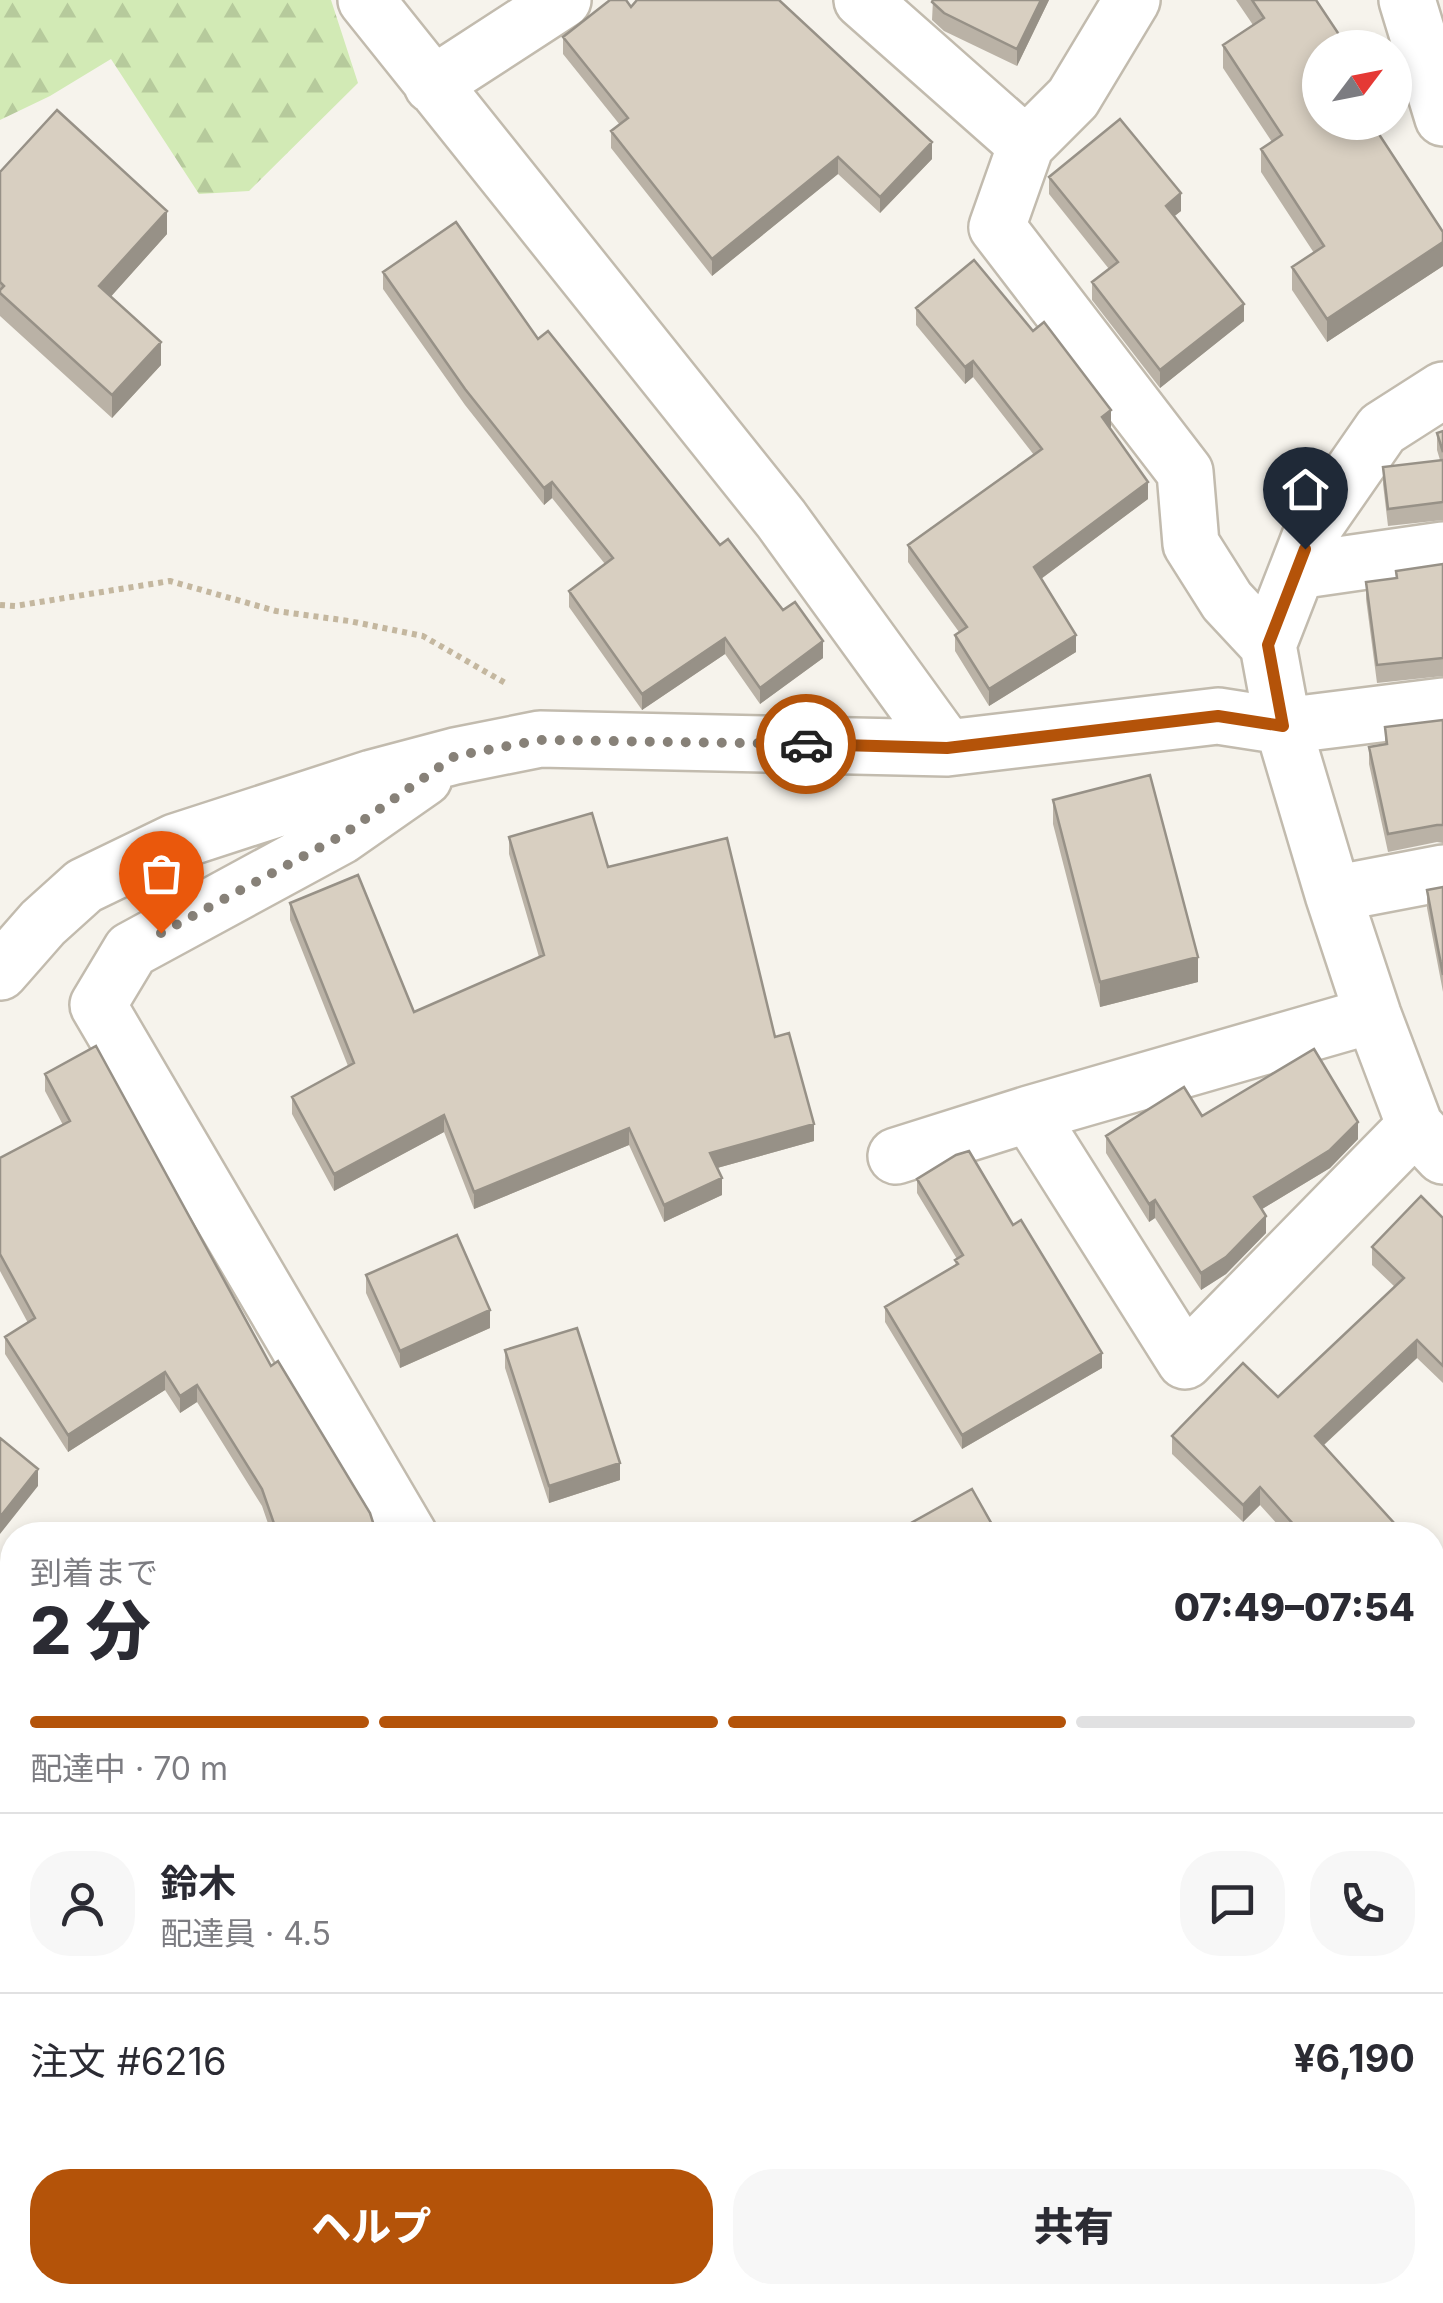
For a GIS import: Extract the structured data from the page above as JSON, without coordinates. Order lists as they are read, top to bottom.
{
  "north": "top right",
  "page": {
    "heading": ["2 分", "到着まで", "07:49–07:54"],
    "panel": [
      "鈴木",
      "配達員 · 4.5",
      "注文 #6216",
      "¥6,190"
    ],
    "bar": "配達中 · 70 m",
    "buttons": ["ヘルプ", "共有"]
  }
}
